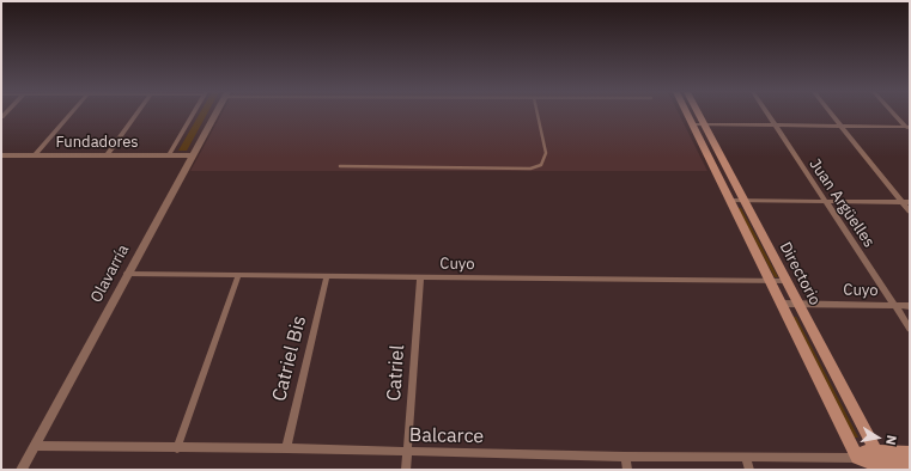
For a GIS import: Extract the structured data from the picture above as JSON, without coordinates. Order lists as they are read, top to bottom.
{
  "streets": {
    "main road": ["Directorio"],
    "street": [
      "Fundadores",
      "Juan Argüelles",
      "Cuyo",
      "Olavarría",
      "Catriel Bis",
      "Catriel",
      "Balcarce"
    ]
  },
  "crossings": [
    ["Fundadores", "Olavarría"],
    ["Juan Argüelles", "Cuyo"],
    ["Cuyo", "Olavarría"],
    ["Cuyo", "Directorio"],
    ["Cuyo", "Catriel Bis"],
    ["Cuyo", "Catriel"],
    ["Olavarría", "Balcarce"],
    ["Directorio", "Balcarce"],
    ["Catriel Bis", "Balcarce"],
    ["Catriel", "Balcarce"]
  ],
  "north": "right"
}
